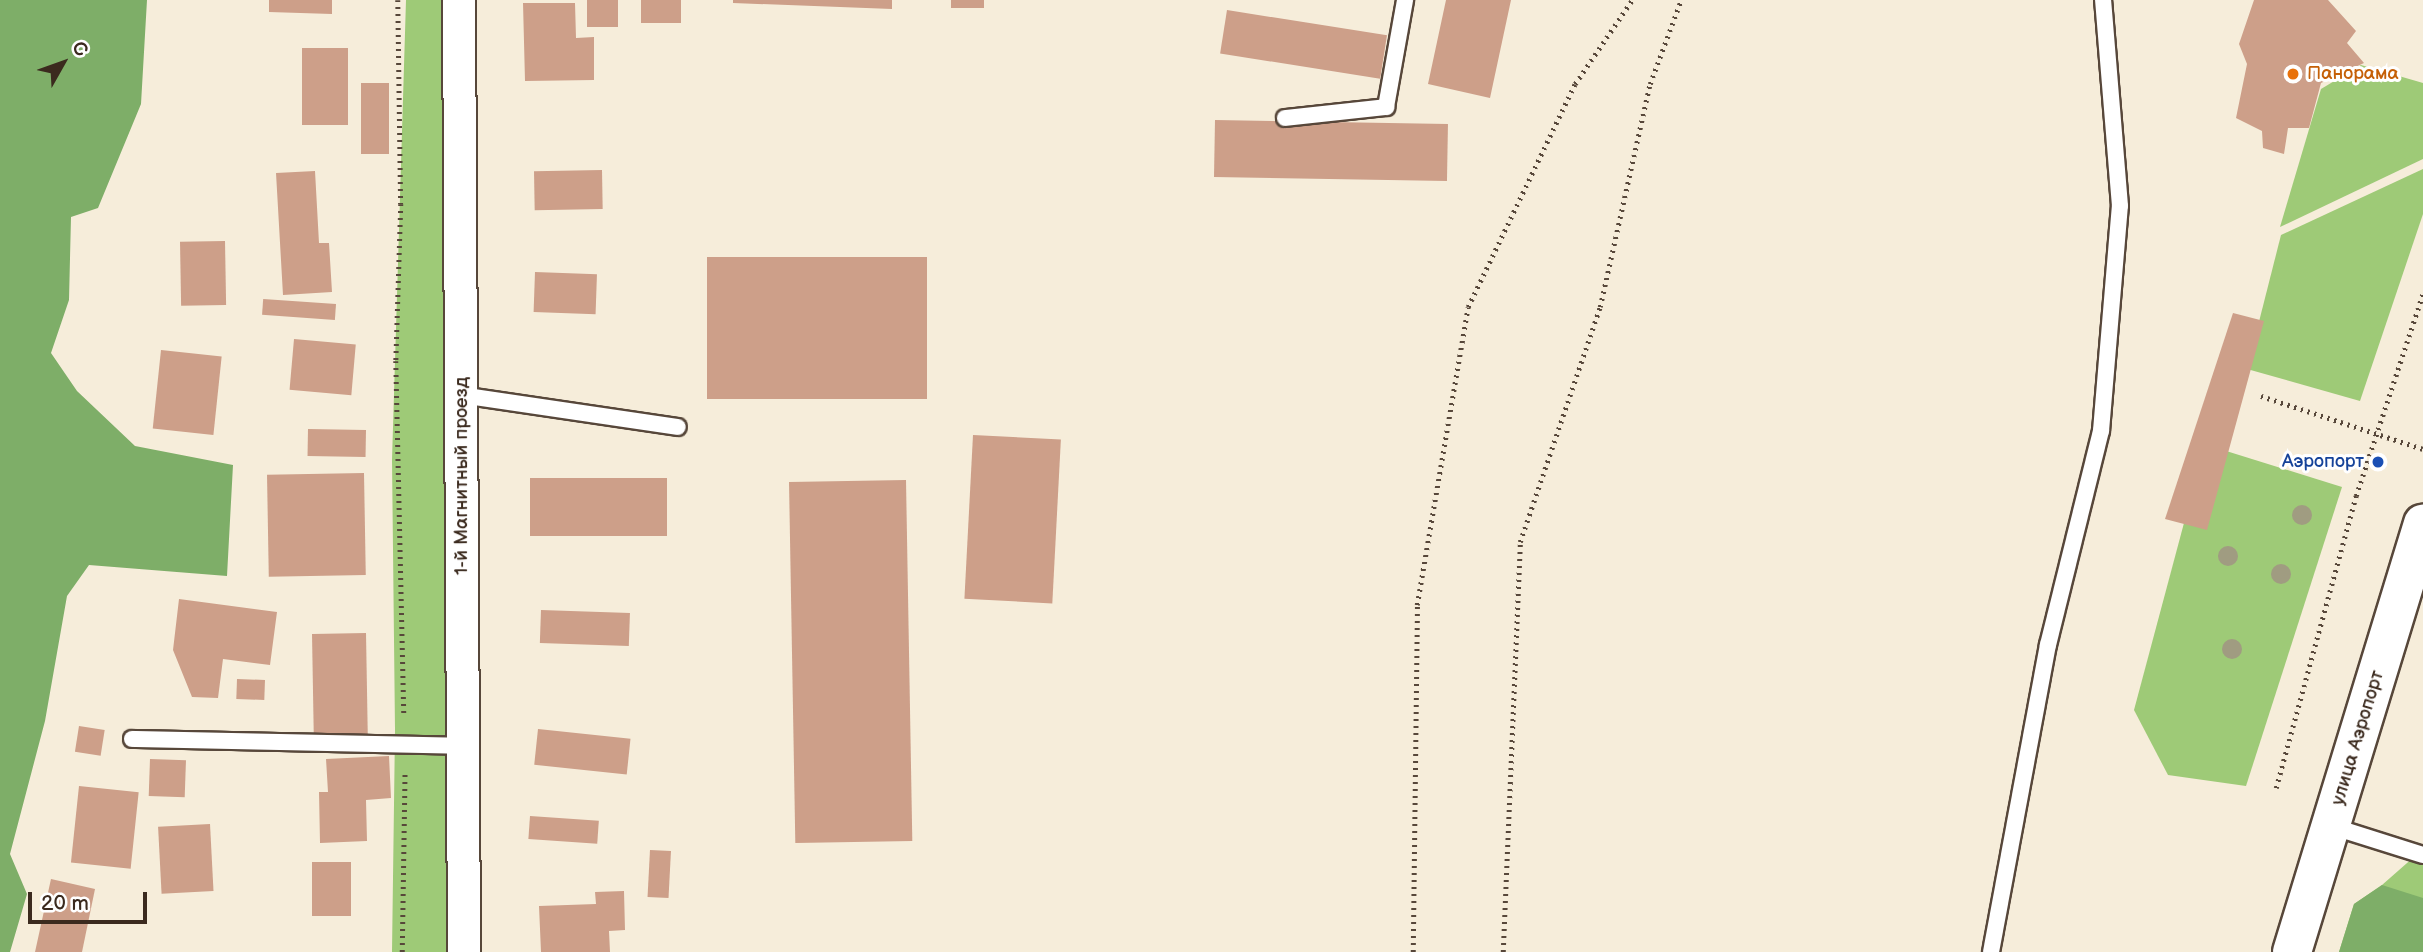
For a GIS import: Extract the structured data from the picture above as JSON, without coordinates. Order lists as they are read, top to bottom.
{
  "streets": {
    "main road": ["улица Аэропорт"],
    "street": ["1-й Магнитный проезд"]
  },
  "places": ["Панорама", "Аэропорт"],
  "scale_bar": "20 m",
  "north": "top right"
}
